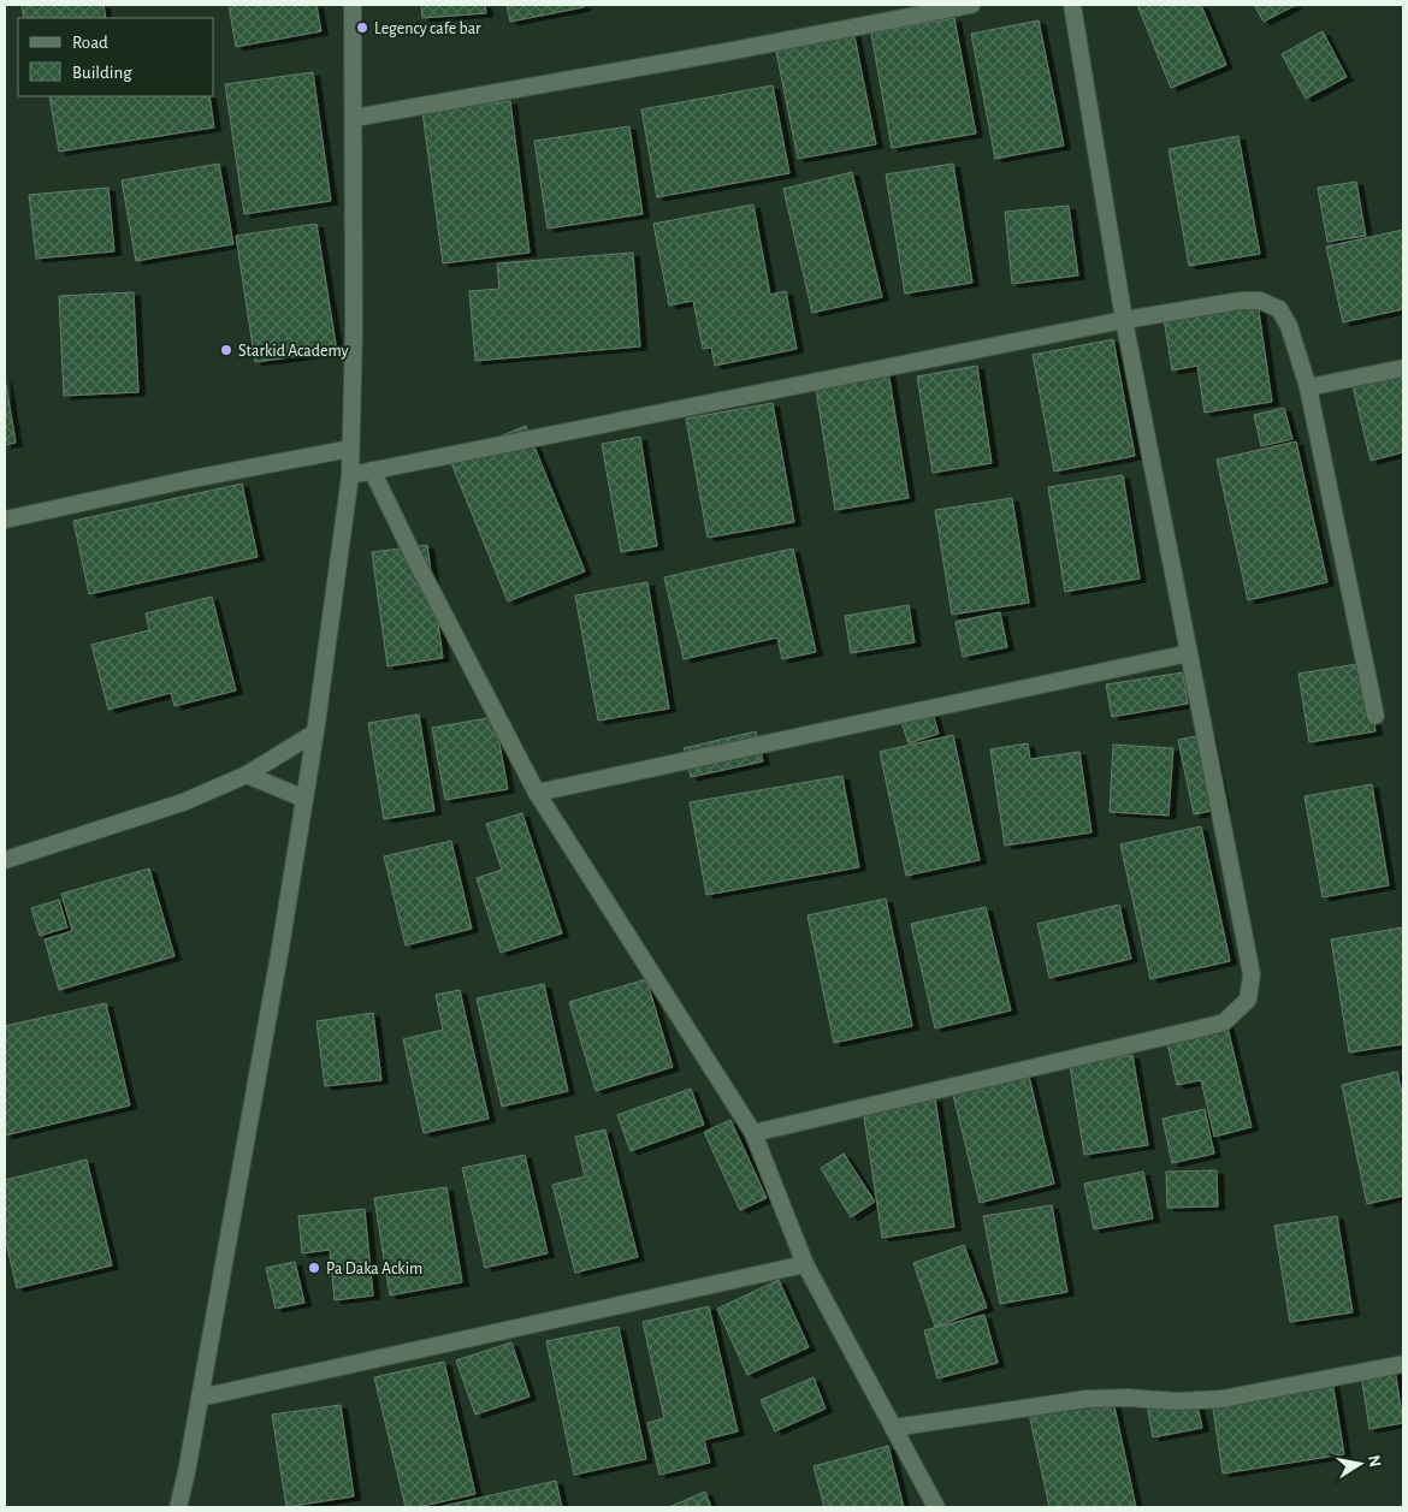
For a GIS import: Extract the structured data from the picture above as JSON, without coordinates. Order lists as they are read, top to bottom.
{
  "places": ["Legency cafe bar", "Starkid Academy", "Pa Daka Ackim"],
  "legend": ["Road", "Building"],
  "north": "right"
}
